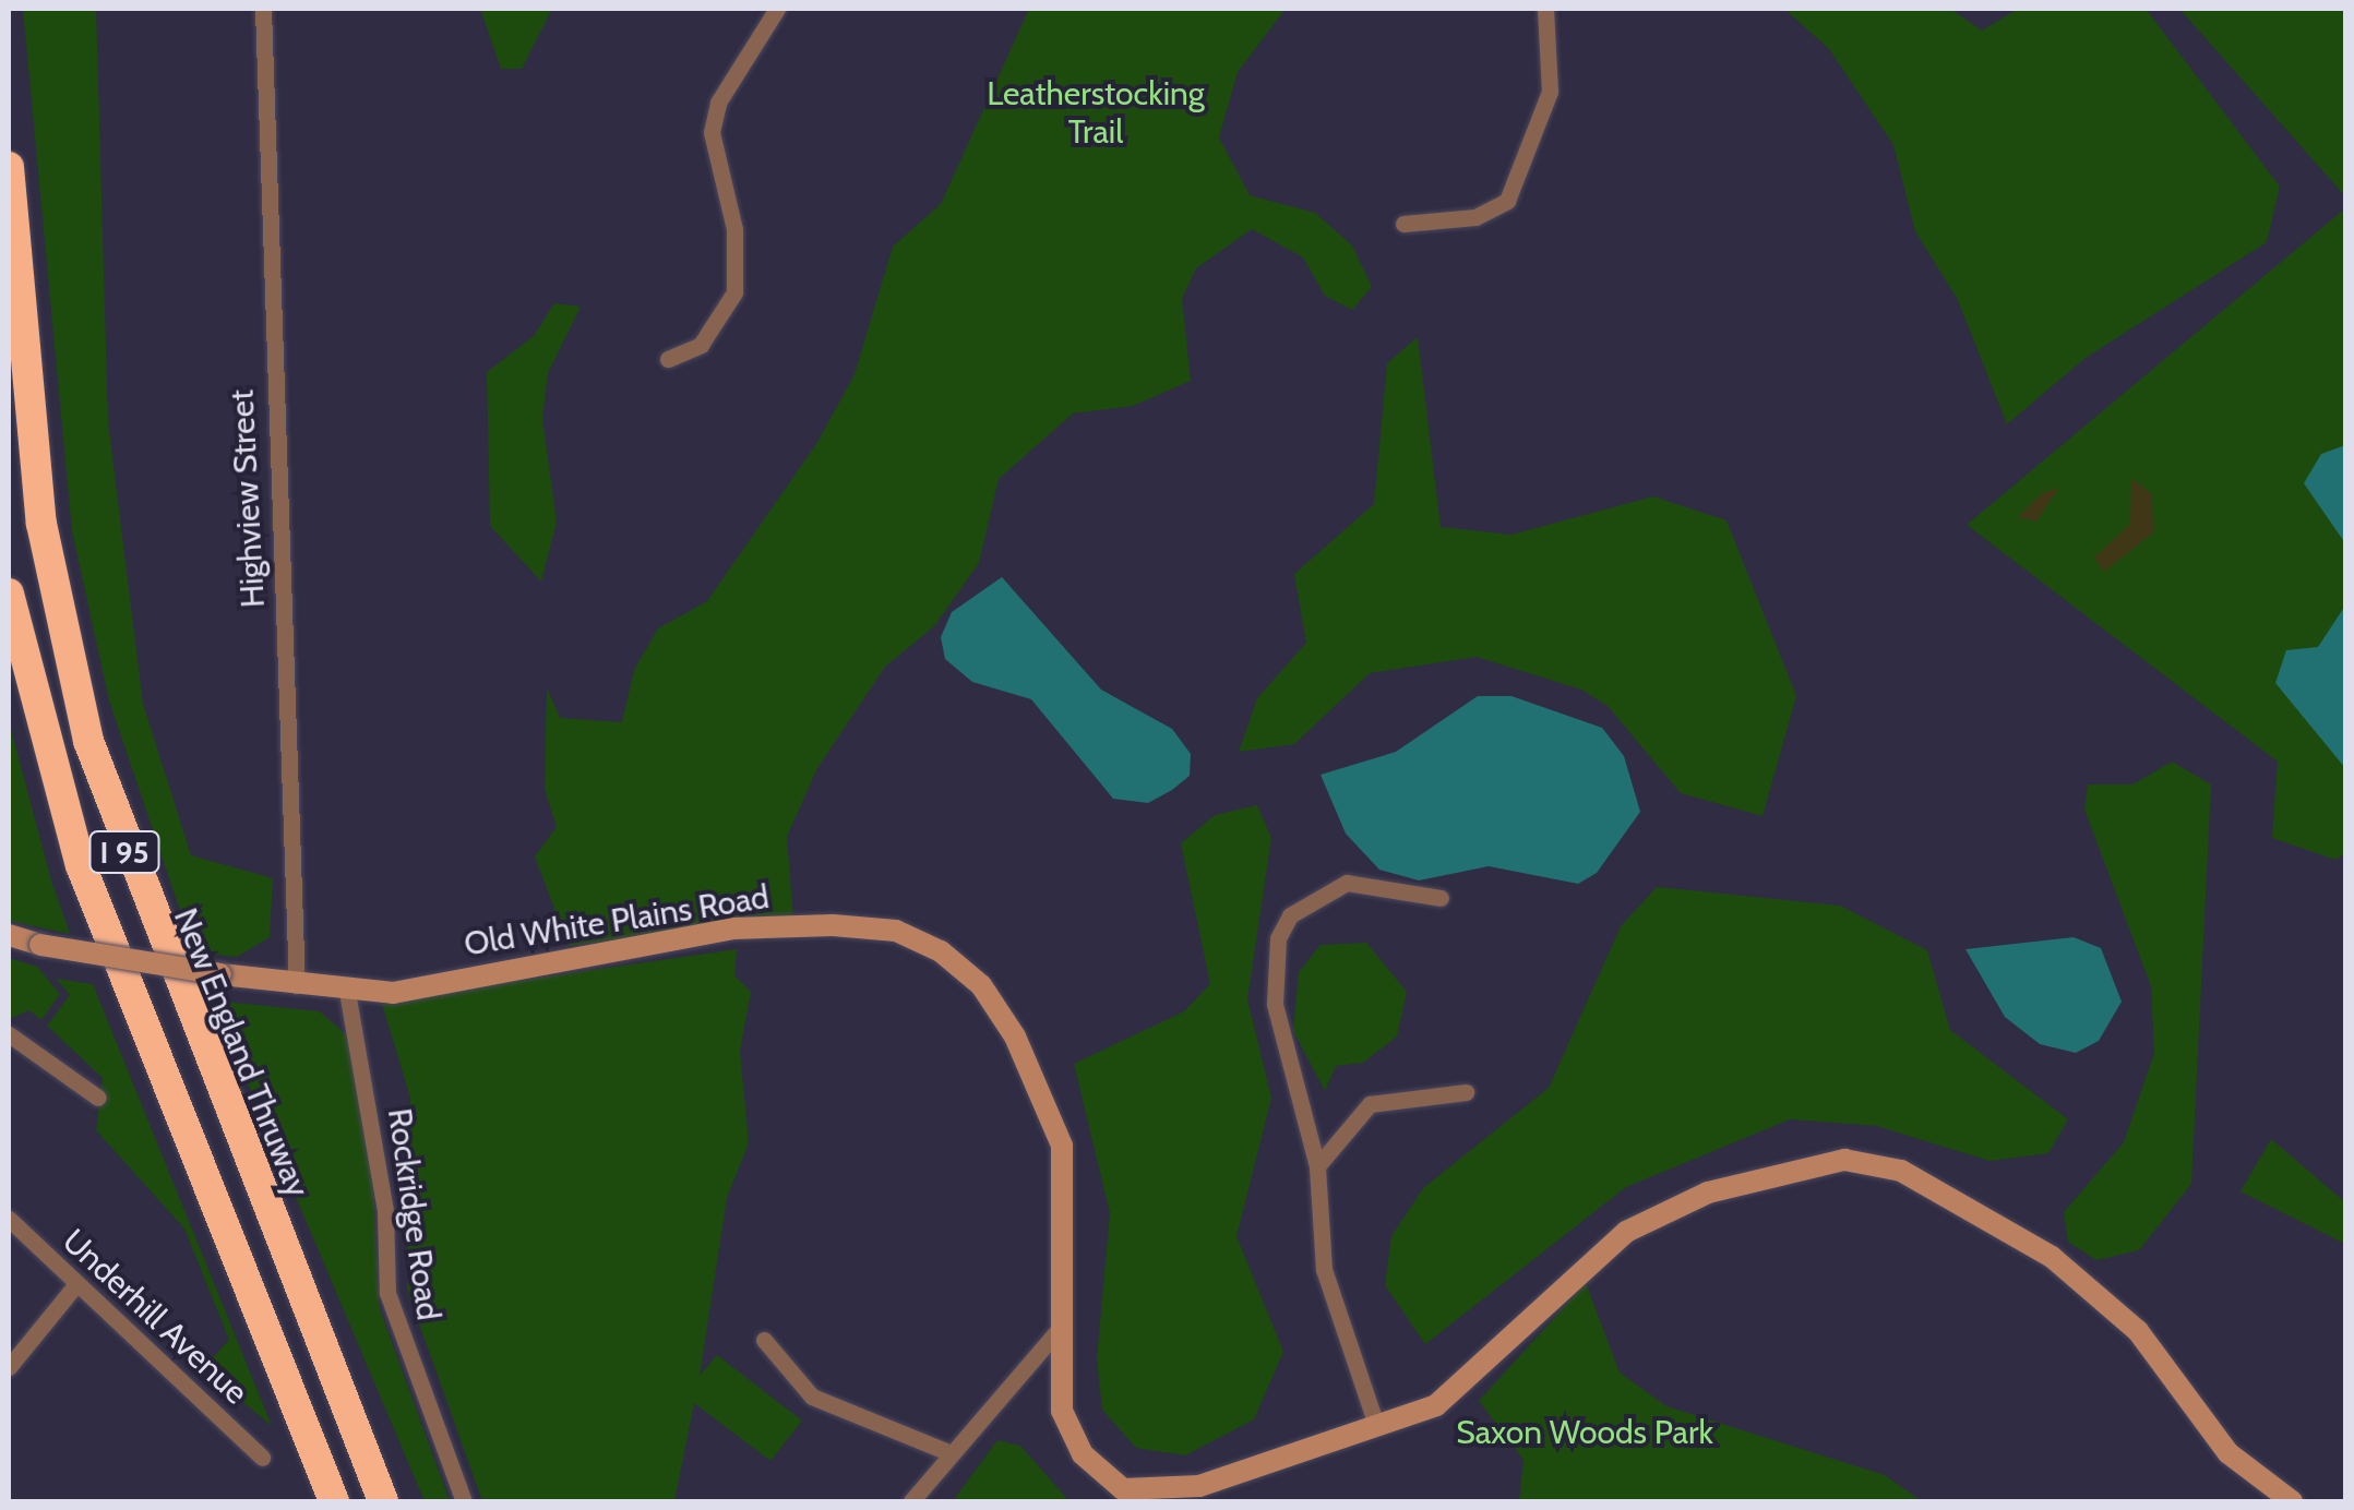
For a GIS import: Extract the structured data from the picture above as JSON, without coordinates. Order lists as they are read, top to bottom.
{
  "streets": {
    "highway": ["I 95", "New England Thruway"],
    "street": [
      "Highview Street",
      "Old White Plains Road",
      "Rockridge Road",
      "Underhill Avenue"
    ]
  },
  "crossings": [
    ["Highview Street", "Old White Plains Road"],
    ["Old White Plains Road", "Rockridge Road"]
  ],
  "parks": ["Leatherstocking Trail", "Saxon Woods Park"]
}
